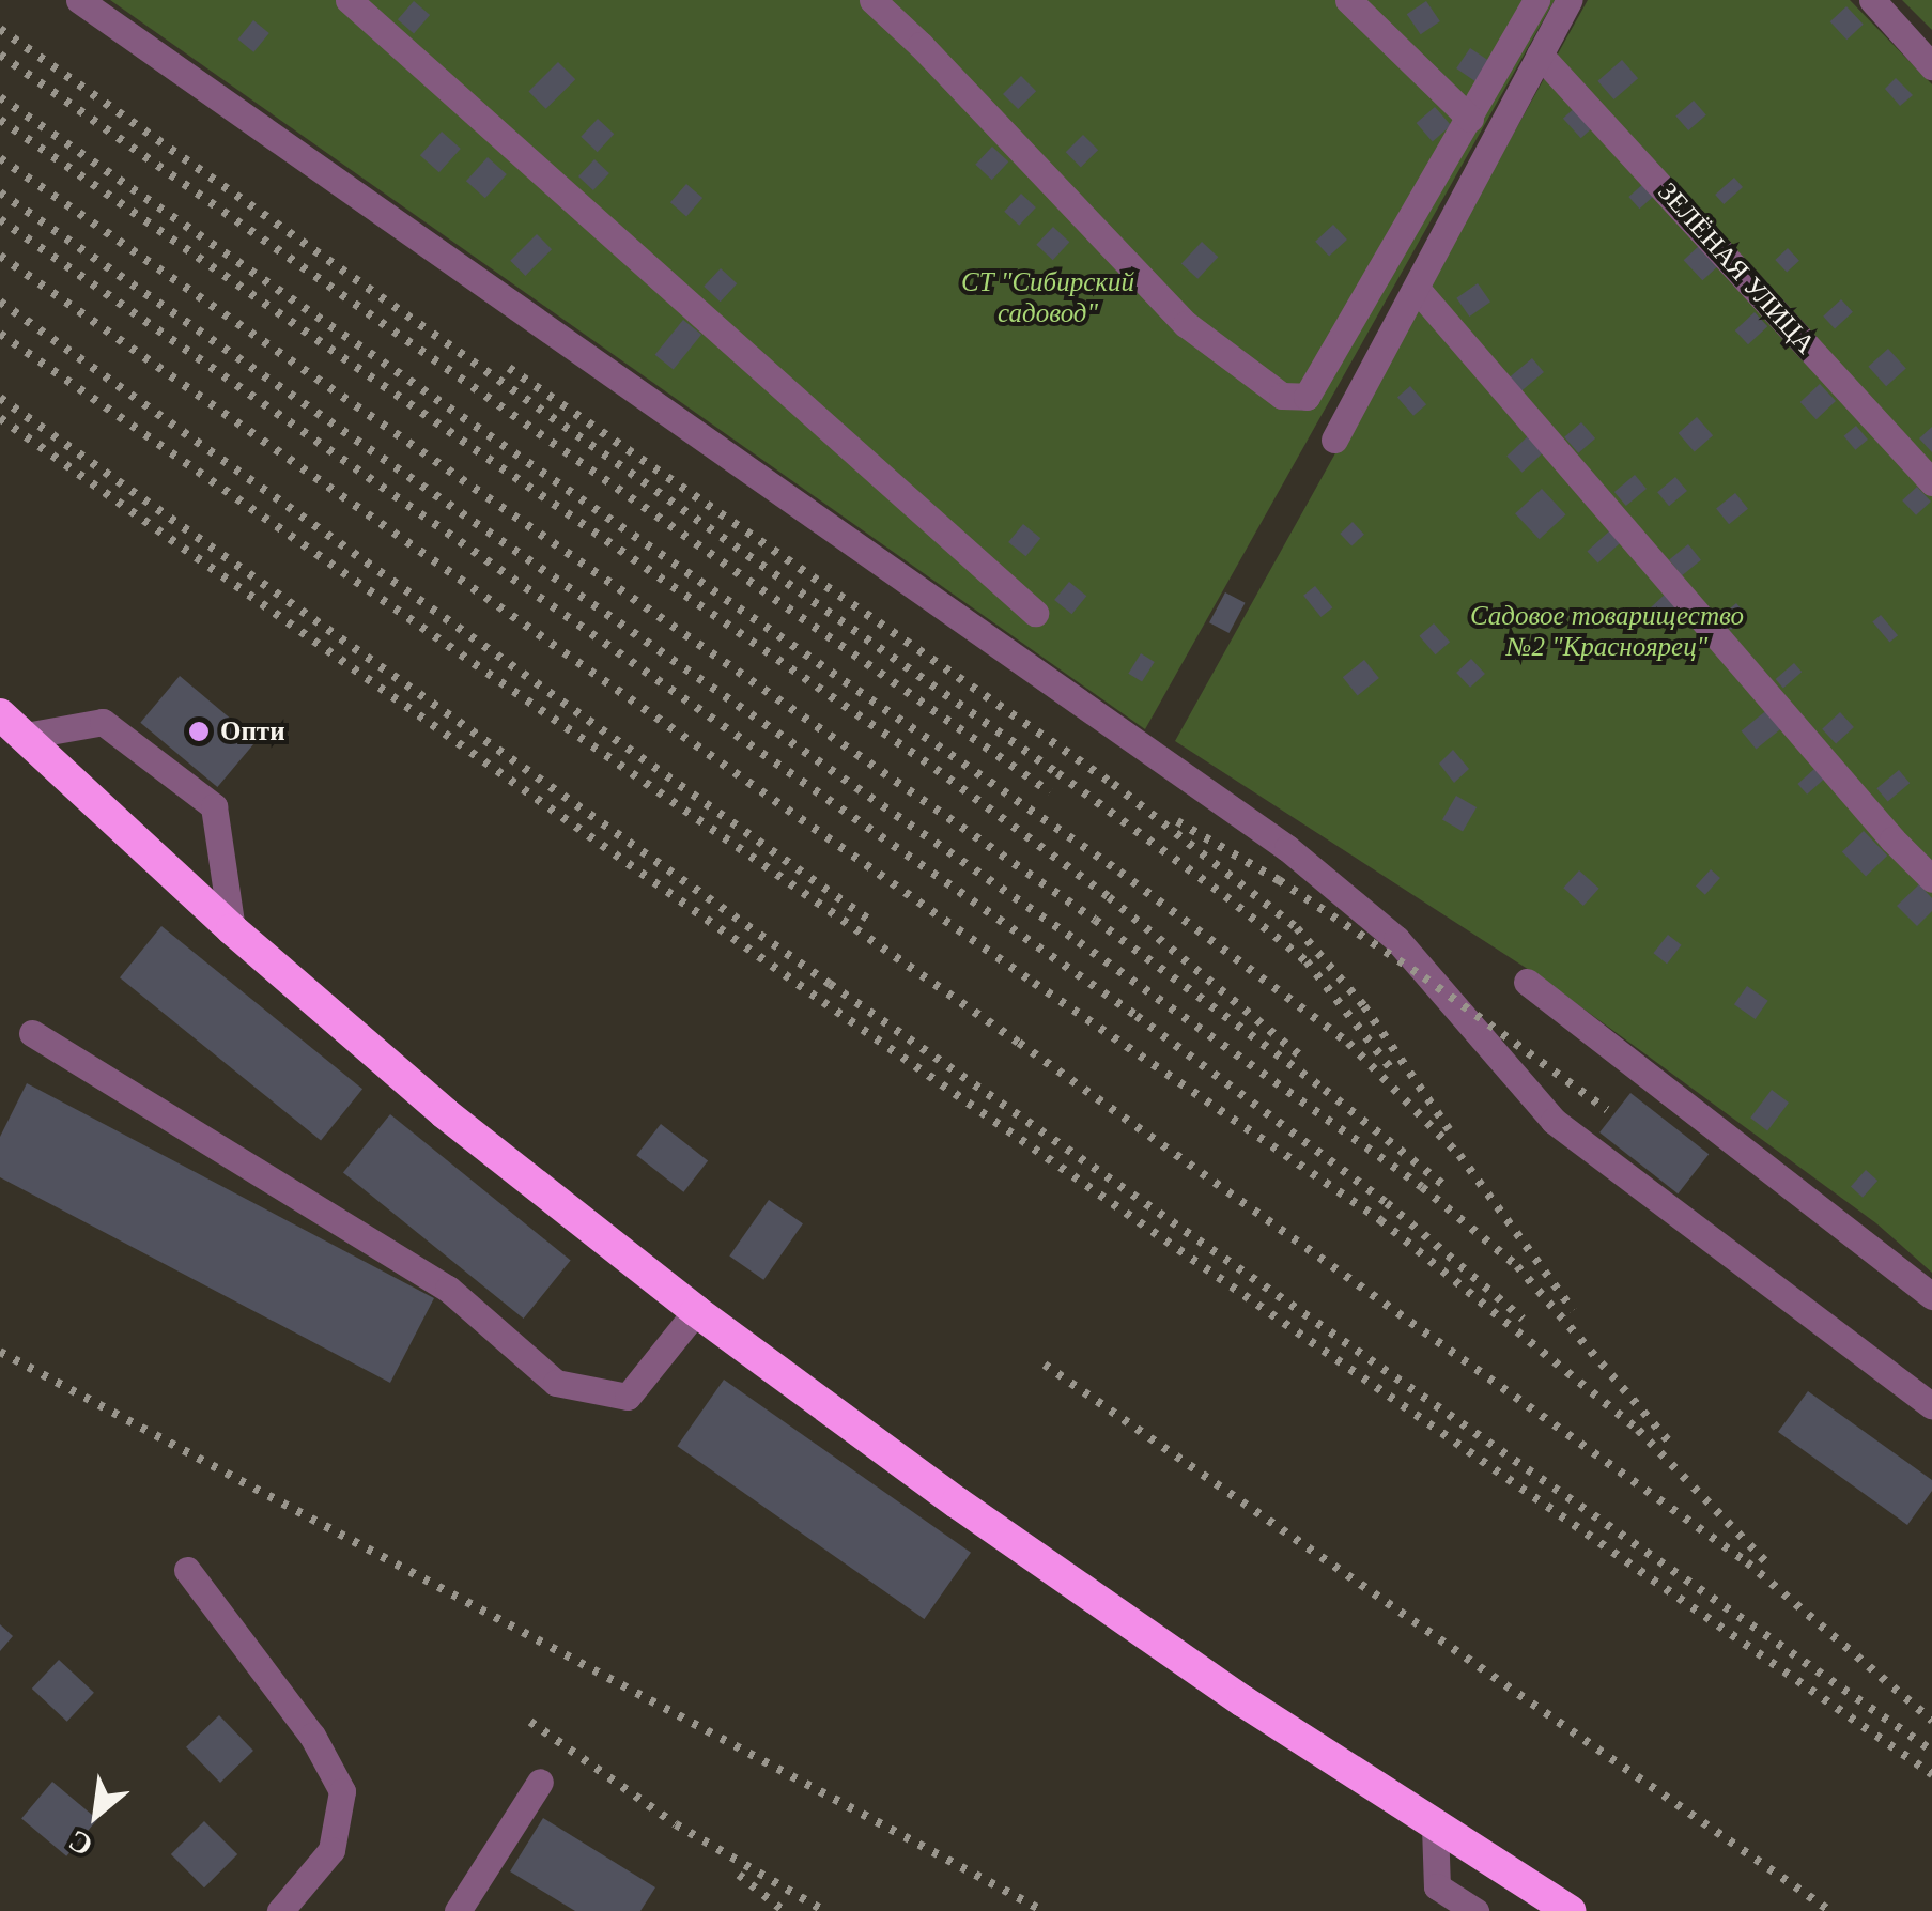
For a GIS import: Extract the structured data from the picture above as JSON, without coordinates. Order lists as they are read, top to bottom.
{
  "streets": {
    "street": ["ЗЕЛЁНАЯ УЛИЦА"]
  },
  "parks": ["СТ \"Сибирский садовод\"", "Садовое товарищество №2 \"Красноярец\""],
  "places": ["Опти"],
  "north": "bottom left"
}
